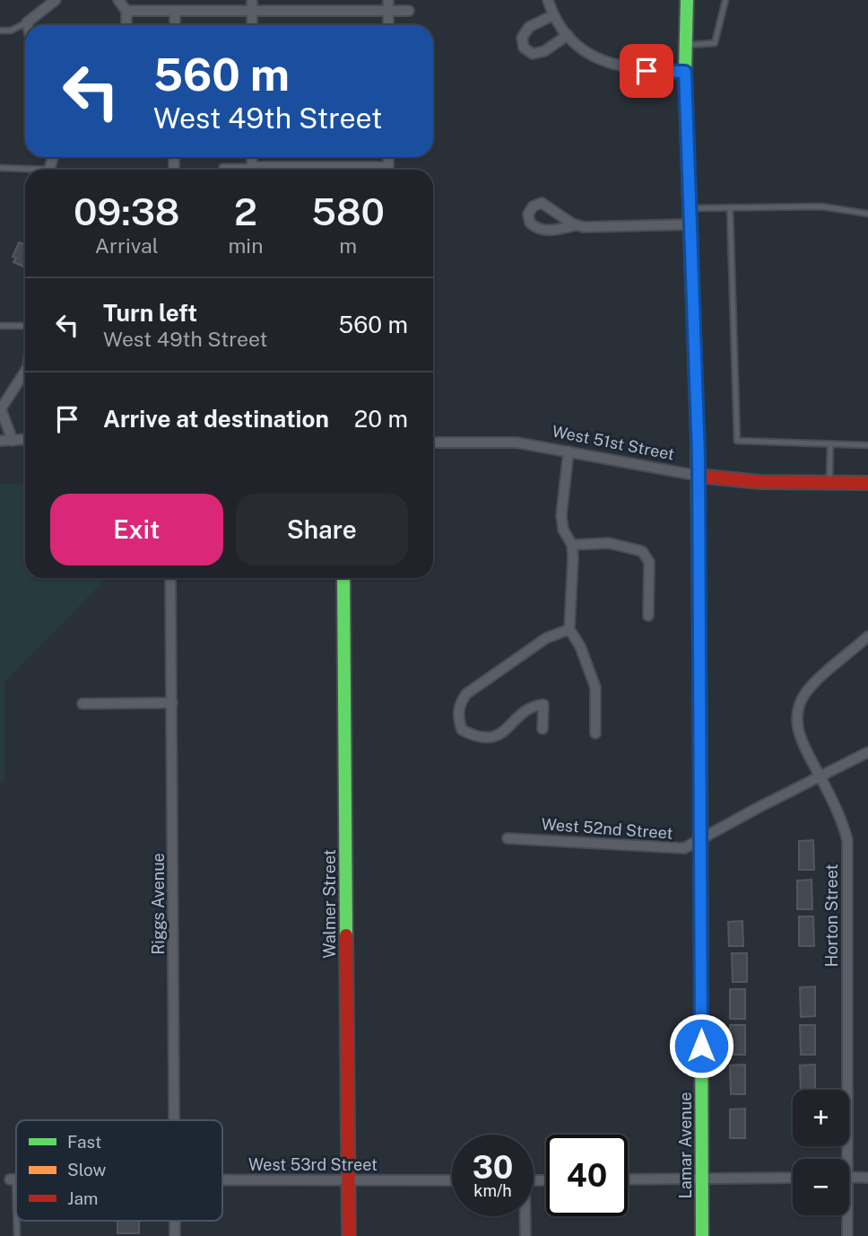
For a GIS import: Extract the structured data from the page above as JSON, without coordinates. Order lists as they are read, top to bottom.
{
  "streets": {
    "street": [
      "West 51st Street",
      "West 52nd Street",
      "Riggs Avenue",
      "Walmer Street",
      "Horton Street",
      "Lamar Avenue",
      "West 53rd Street"
    ]
  },
  "crossings": [
    ["West 51st Street", "Lamar Avenue"],
    ["West 52nd Street", "Horton Street"],
    ["West 52nd Street", "Lamar Avenue"],
    ["Walmer Street", "West 53rd Street"]
  ],
  "legend": ["Fast", "Slow", "Jam"],
  "page": {
    "turn": ["560 m", "West 49th Street"],
    "eta": [
      "09:38",
      "Arrival",
      "2",
      "min",
      "580",
      "m"
    ],
    "list": [
      {
        "name": "Turn left",
        "note": "West 49th Street",
        "value": "560 m"
      },
      {
        "name": "Arrive at destination",
        "value": "20 m"
      }
    ],
    "buttons": ["Exit", "Share"],
    "map_buttons": ["+", "−"],
    "speed": "30 km/h",
    "limit": "40"
  }
}
